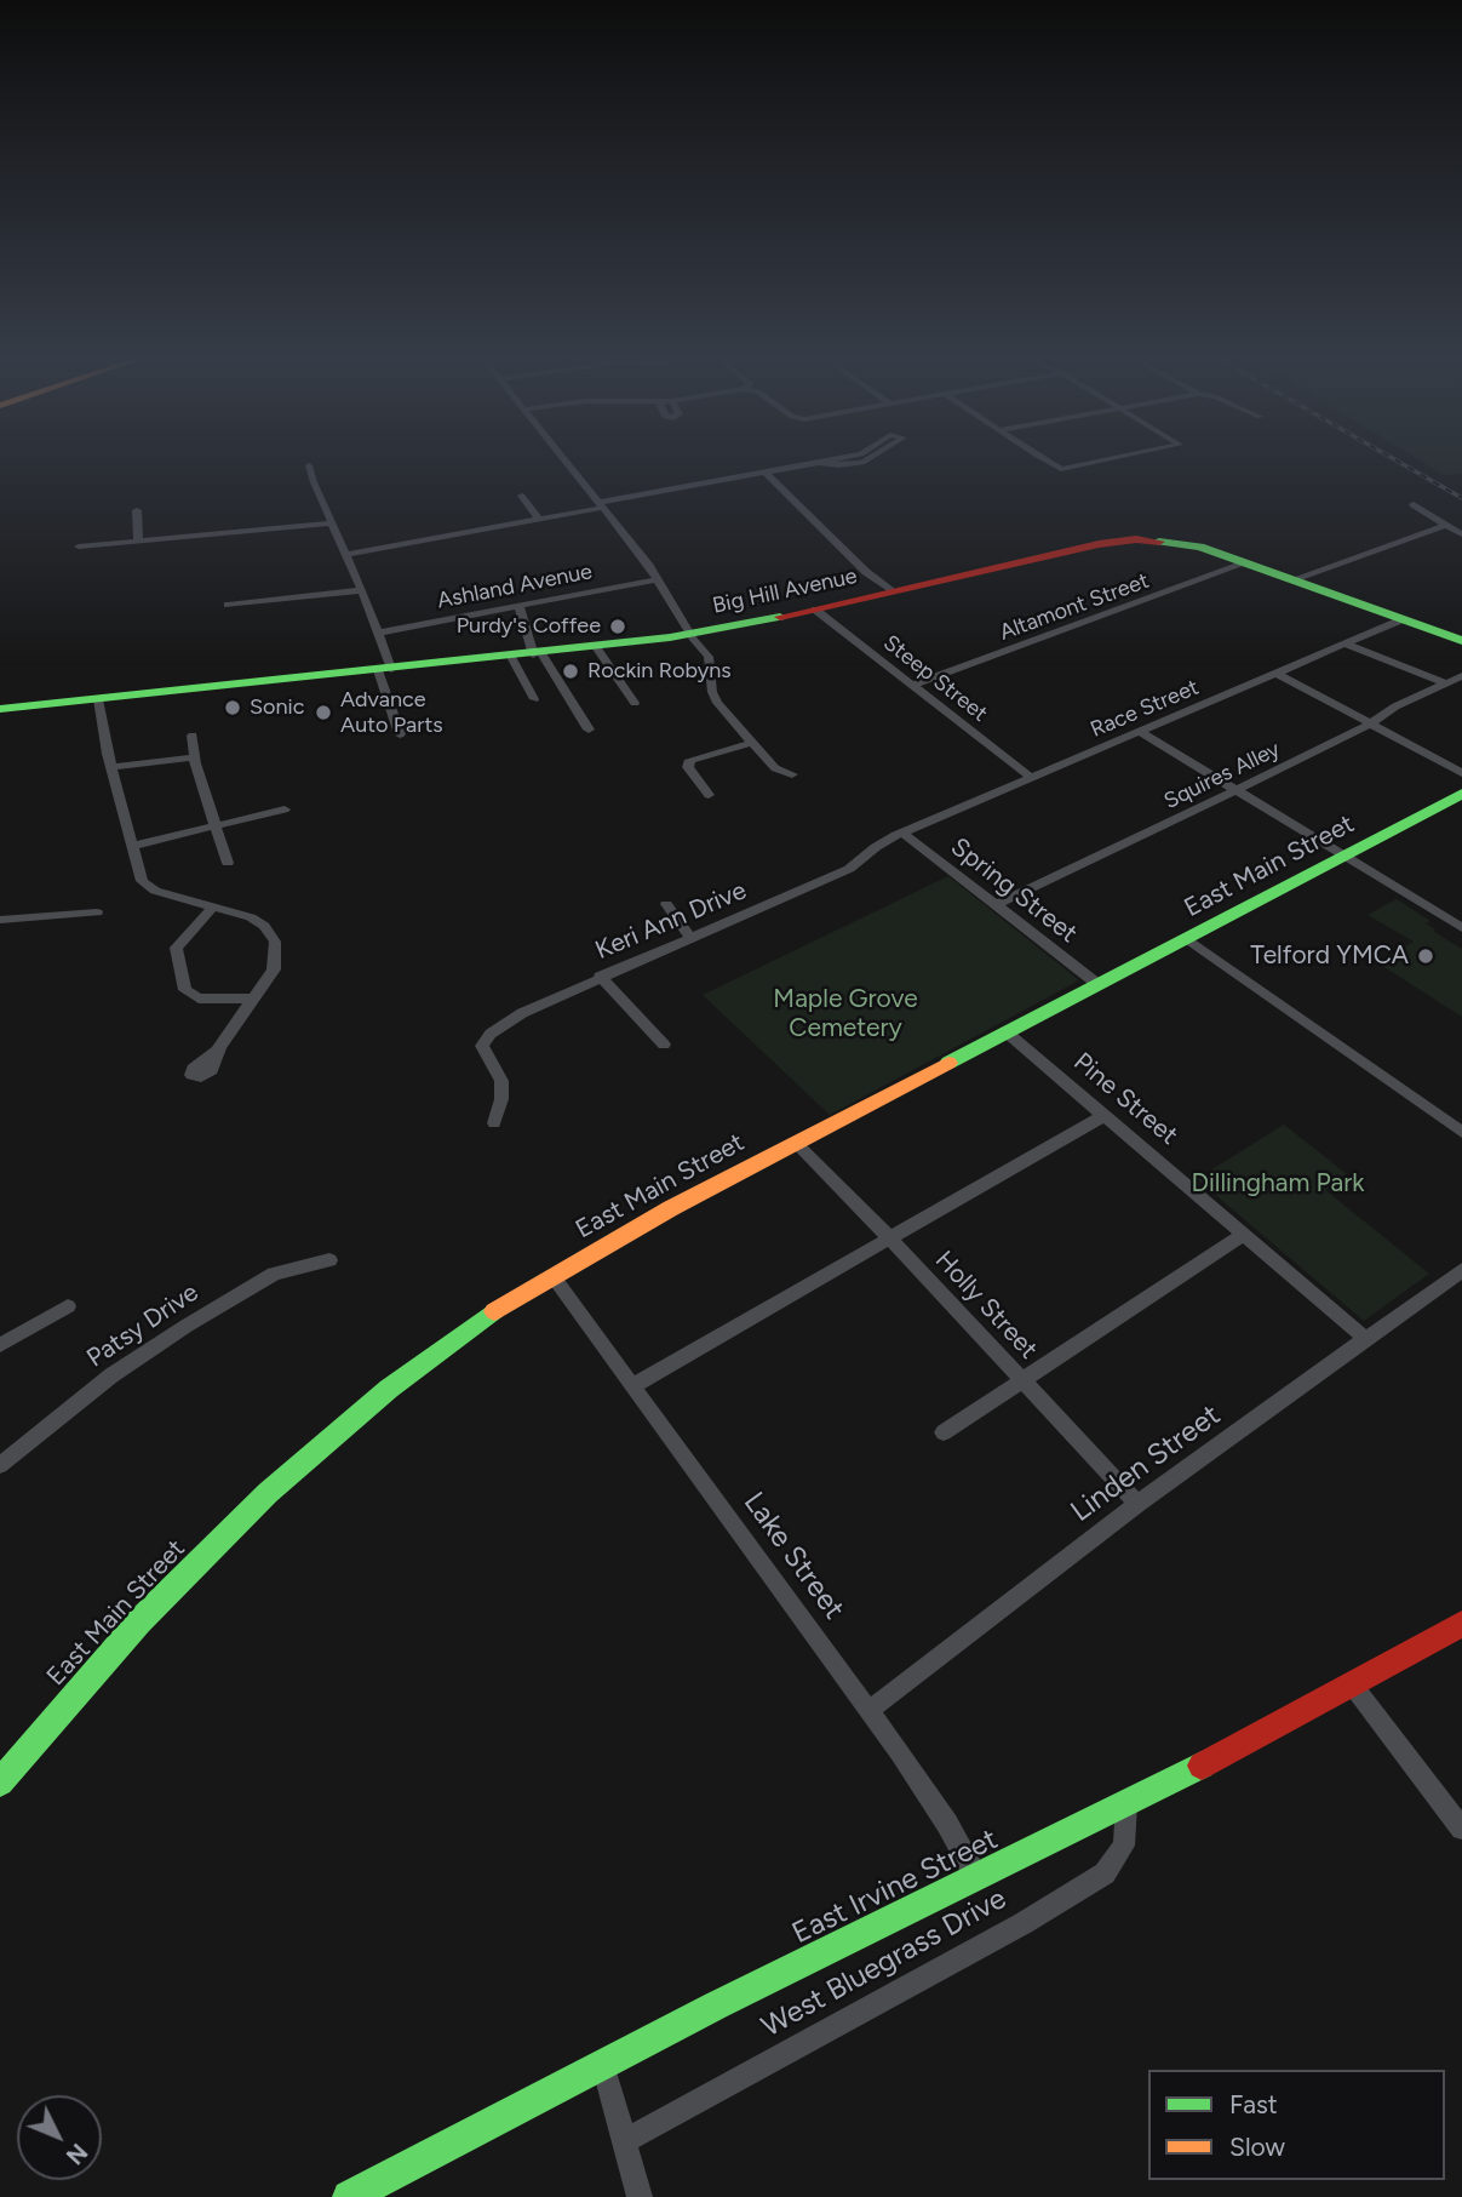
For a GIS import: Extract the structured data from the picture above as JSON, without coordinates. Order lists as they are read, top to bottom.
{
  "streets": {
    "main road": ["Big Hill Avenue", "East Main Street", "East Irvine Street"],
    "street": [
      "Ashland Avenue",
      "Altamont Street",
      "Steep Street",
      "Race Street",
      "Squires Alley",
      "Spring Street",
      "Keri Ann Drive",
      "Pine Street",
      "Holly Street",
      "Patsy Drive",
      "Linden Street",
      "Lake Street",
      "West Bluegrass Drive"
    ]
  },
  "crossings": [
    ["Big Hill Avenue", "Altamont Street"],
    ["Big Hill Avenue", "Steep Street"],
    ["Big Hill Avenue", "Race Street"],
    ["Altamont Street", "Steep Street"],
    ["Steep Street", "Race Street"],
    ["Race Street", "Spring Street"],
    ["Race Street", "Keri Ann Drive"],
    ["Squires Alley", "Spring Street"],
    ["East Main Street", "Spring Street"],
    ["East Main Street", "Pine Street"],
    ["East Main Street", "Holly Street"],
    ["East Main Street", "Lake Street"],
    ["Spring Street", "Keri Ann Drive"],
    ["Pine Street", "Linden Street"],
    ["Holly Street", "Linden Street"],
    ["Linden Street", "Lake Street"],
    ["Lake Street", "East Irvine Street"],
    ["East Irvine Street", "West Bluegrass Drive"]
  ],
  "parks": ["Maple Grove Cemetery", "Dillingham Park"],
  "places": [
    "Purdy's Coffee",
    "Rockin Robyns",
    "Sonic",
    "Advance Auto Parts",
    "Telford YMCA"
  ],
  "legend": ["Fast", "Slow"],
  "north": "bottom right"
}
